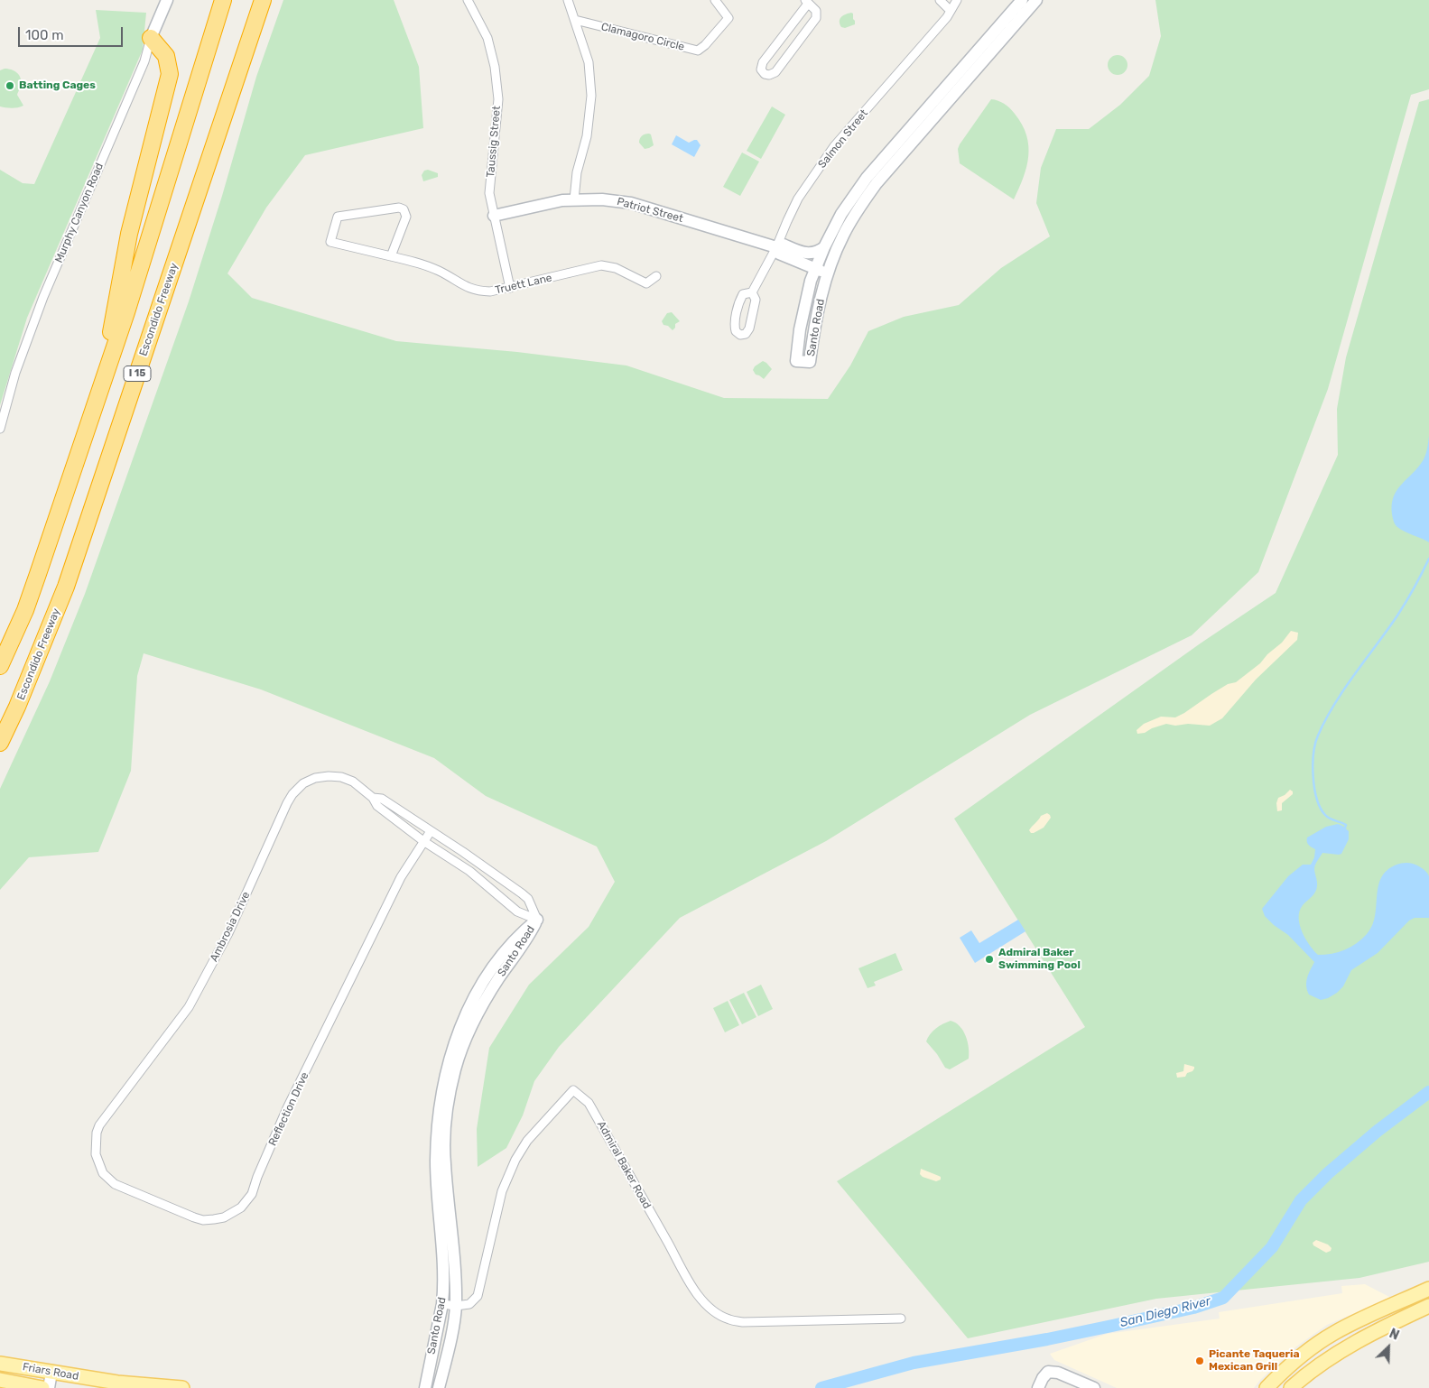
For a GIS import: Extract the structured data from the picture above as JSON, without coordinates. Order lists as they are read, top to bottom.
{
  "streets": {
    "highway": ["Escondido Freeway", "I 15"],
    "main road": ["Friars Road"],
    "street": [
      "Clamagoro Circle",
      "Salmon Street",
      "Taussig Street",
      "Patriot Street",
      "Murphy Canyon Road",
      "Truett Lane",
      "Santo Road",
      "Ambrosia Drive",
      "Reflection Drive",
      "Admiral Baker Road"
    ]
  },
  "crossings": [
    ["Salmon Street", "Patriot Street"],
    ["Taussig Street", "Patriot Street"],
    ["Taussig Street", "Truett Lane"],
    ["Patriot Street", "Santo Road"],
    ["Santo Road", "Ambrosia Drive"],
    ["Santo Road", "Admiral Baker Road"],
    ["Ambrosia Drive", "Reflection Drive"]
  ],
  "water": ["San Diego River"],
  "places": ["Batting Cages", "Admiral Baker Swimming Pool", "Picante Taqueria Mexican Grill"],
  "scale_bar": "100 m",
  "north": "top right"
}
